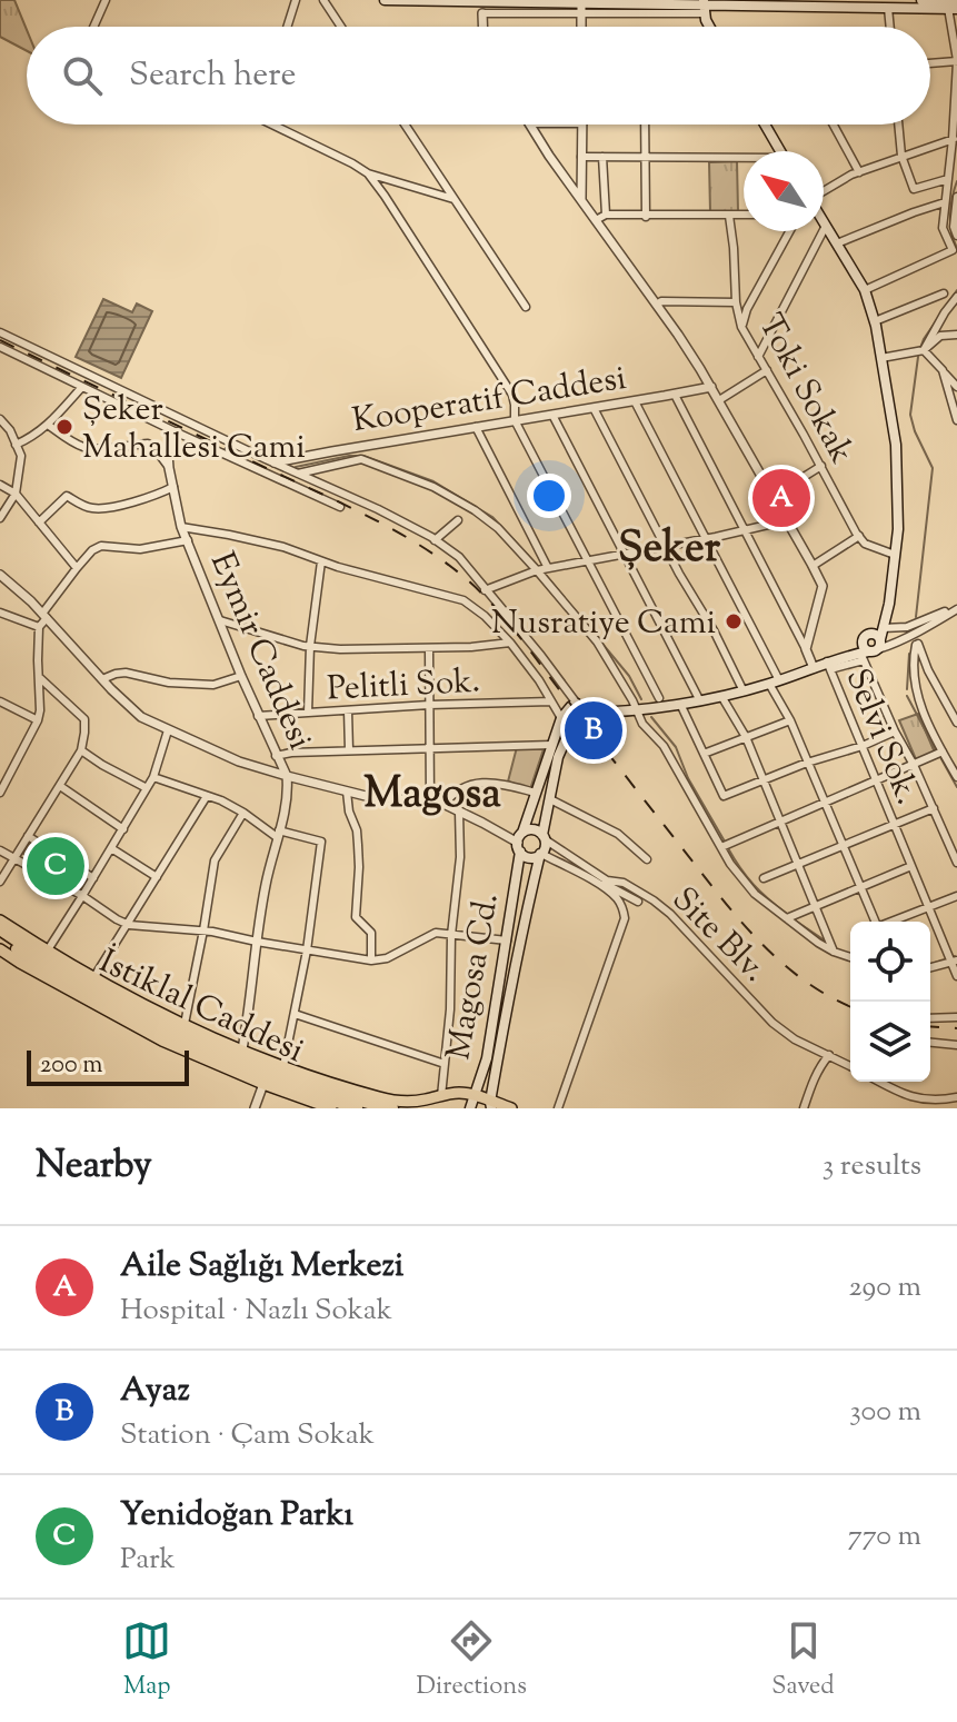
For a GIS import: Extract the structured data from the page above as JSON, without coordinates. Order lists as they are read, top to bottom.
{
  "streets": {
    "highway": ["İstiklal Caddesi"],
    "main road": ["Magosa Cd."],
    "street": [
      "Toki Sokak",
      "Kooperatif Caddesi",
      "Eymir Caddesi",
      "Pelitli Sok.",
      "Selvi Sok.",
      "Site Blv."
    ]
  },
  "crossings": [
    ["Eymir Caddesi", "Pelitli Sok."],
    ["Site Blv.", "Magosa Cd."]
  ],
  "districts": ["Şeker", "Magosa"],
  "places": ["Şeker Mahallesi Cami", "Nusratiye Cami"],
  "scale_bar": "200 m",
  "north": "top left",
  "page": {
    "search": "Search here",
    "pins": ["A", "B", "C"],
    "scale": "200 m",
    "heading": ["Nearby", "3 results"],
    "list": [
      {
        "mark": "A",
        "name": "Aile Sağlığı Merkezi",
        "note": "Hospital · Nazlı Sokak",
        "value": "290 m"
      },
      {
        "mark": "B",
        "name": "Ayaz",
        "note": "Station · Çam Sokak",
        "value": "300 m"
      },
      {
        "mark": "C",
        "name": "Yenidoğan Parkı",
        "note": "Park",
        "value": "770 m"
      }
    ],
    "nav": ["Map", "Directions", "Saved"]
  }
}
